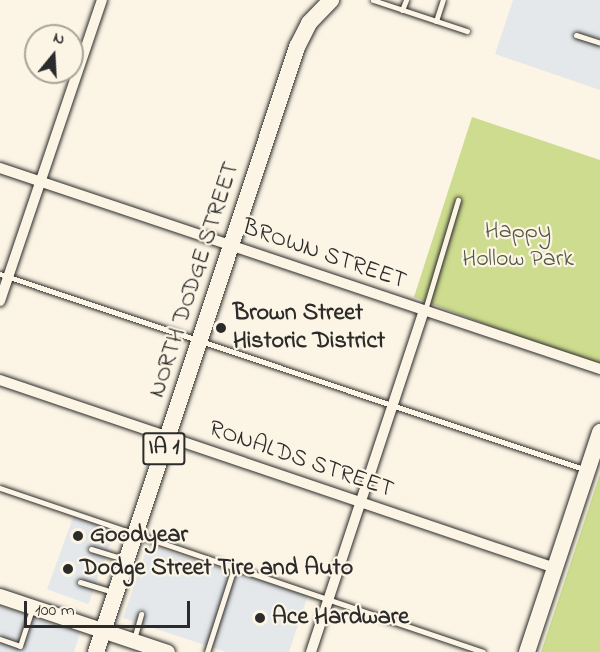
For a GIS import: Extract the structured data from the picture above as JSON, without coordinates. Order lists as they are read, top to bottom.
{
  "streets": {
    "main road": ["NORTH DODGE STREET", "IA 1"],
    "street": ["BROWN STREET", "RONALDS STREET"]
  },
  "crossings": [
    ["BROWN STREET", "NORTH DODGE STREET"],
    ["NORTH DODGE STREET", "RONALDS STREET"]
  ],
  "parks": ["Happy Hollow Park"],
  "places": [
    "Brown Street Historic District",
    "Goodyear",
    "Dodge Street Tire and Auto",
    "Ace Hardware"
  ],
  "scale_bar": "100 m",
  "north": "top"
}
